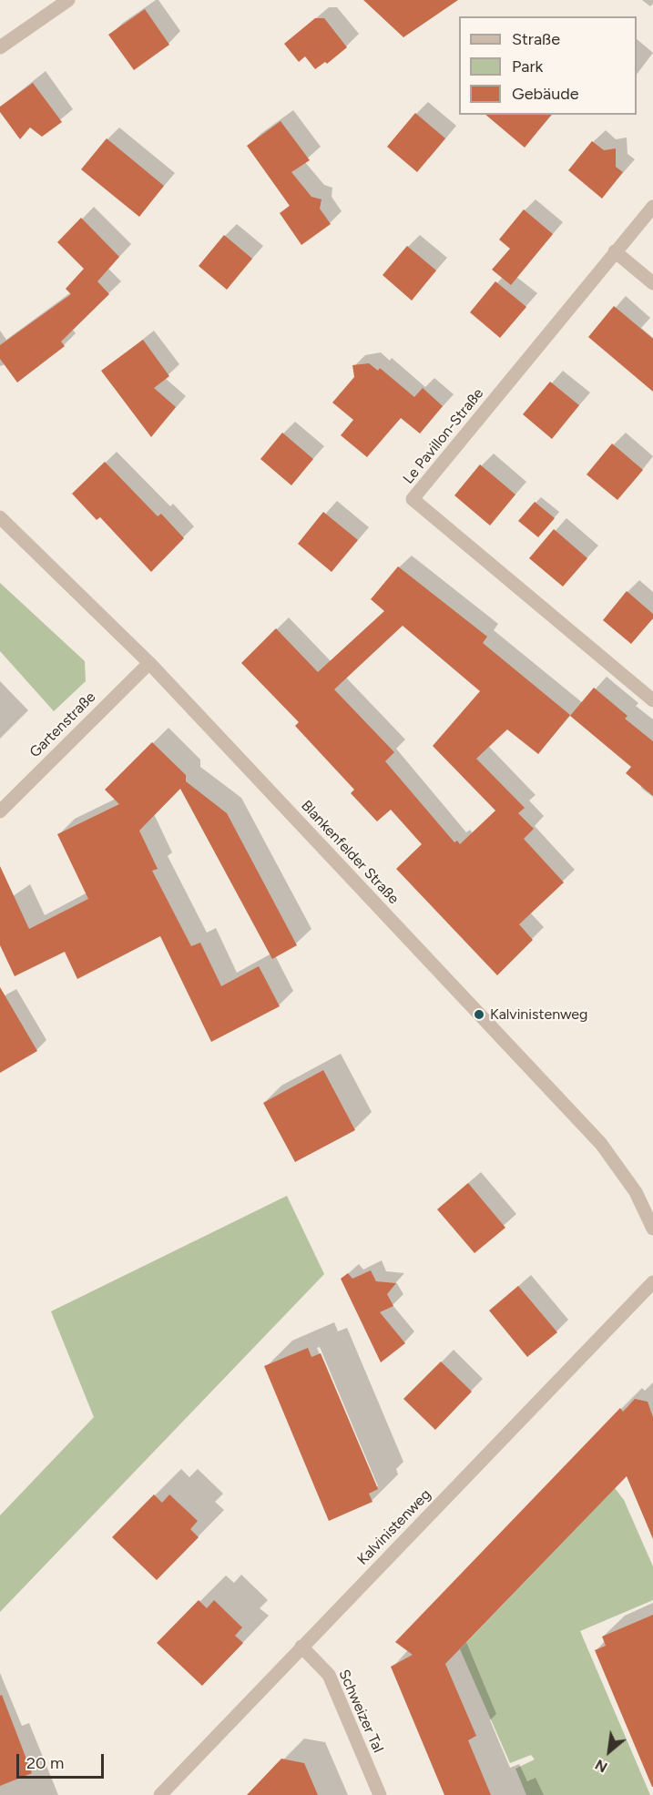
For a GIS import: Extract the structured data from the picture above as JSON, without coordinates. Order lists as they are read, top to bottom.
{
  "streets": {
    "street": [
      "Le Pavillon-Straße",
      "Gartenstraße",
      "Blankenfelder Straße",
      "Kalvinistenweg",
      "Schweizer Tal"
    ]
  },
  "crossings": [
    ["Gartenstraße", "Blankenfelder Straße"],
    ["Kalvinistenweg", "Schweizer Tal"]
  ],
  "places": ["Kalvinistenweg"],
  "legend": ["Straße", "Park", "Gebäude"],
  "scale_bar": "20 m",
  "north": "bottom left"
}
